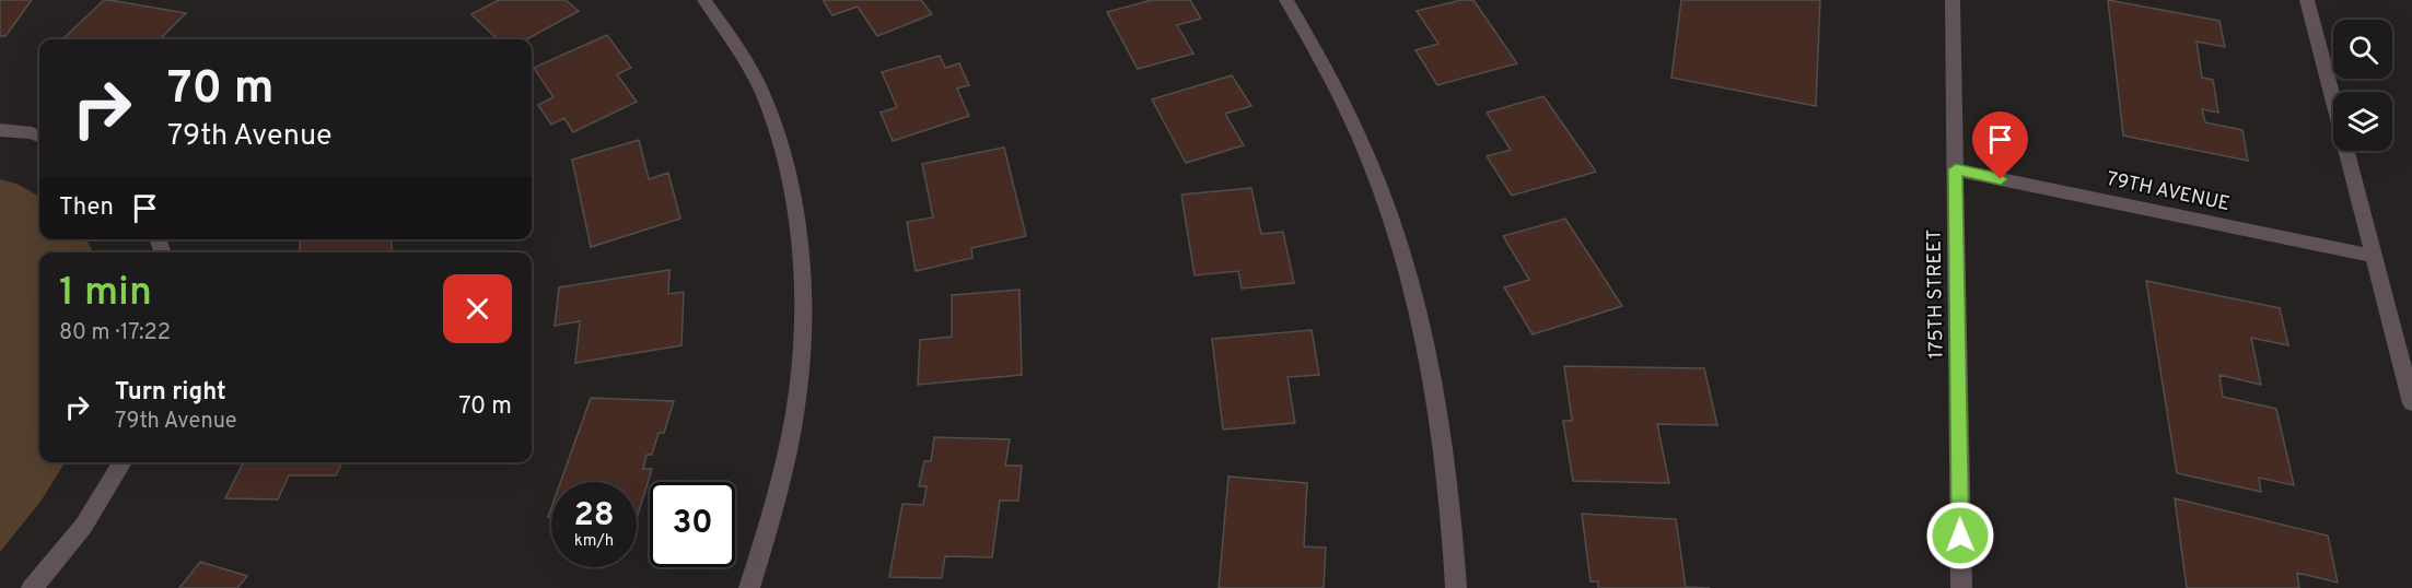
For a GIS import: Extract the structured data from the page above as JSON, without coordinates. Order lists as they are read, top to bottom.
{
  "streets": {
    "street": ["79TH AVENUE", "175TH STREET"]
  },
  "crossings": [
    ["79TH AVENUE", "175TH STREET"]
  ],
  "page": {
    "turn": ["70 m", "79th Avenue"],
    "then": "Then",
    "heading": ["1 min", "80 m · 17:22"],
    "list": [
      {
        "name": "Turn right",
        "note": "79th Avenue",
        "value": "70 m"
      }
    ],
    "speed": "28 km/h",
    "limit": "30"
  }
}
